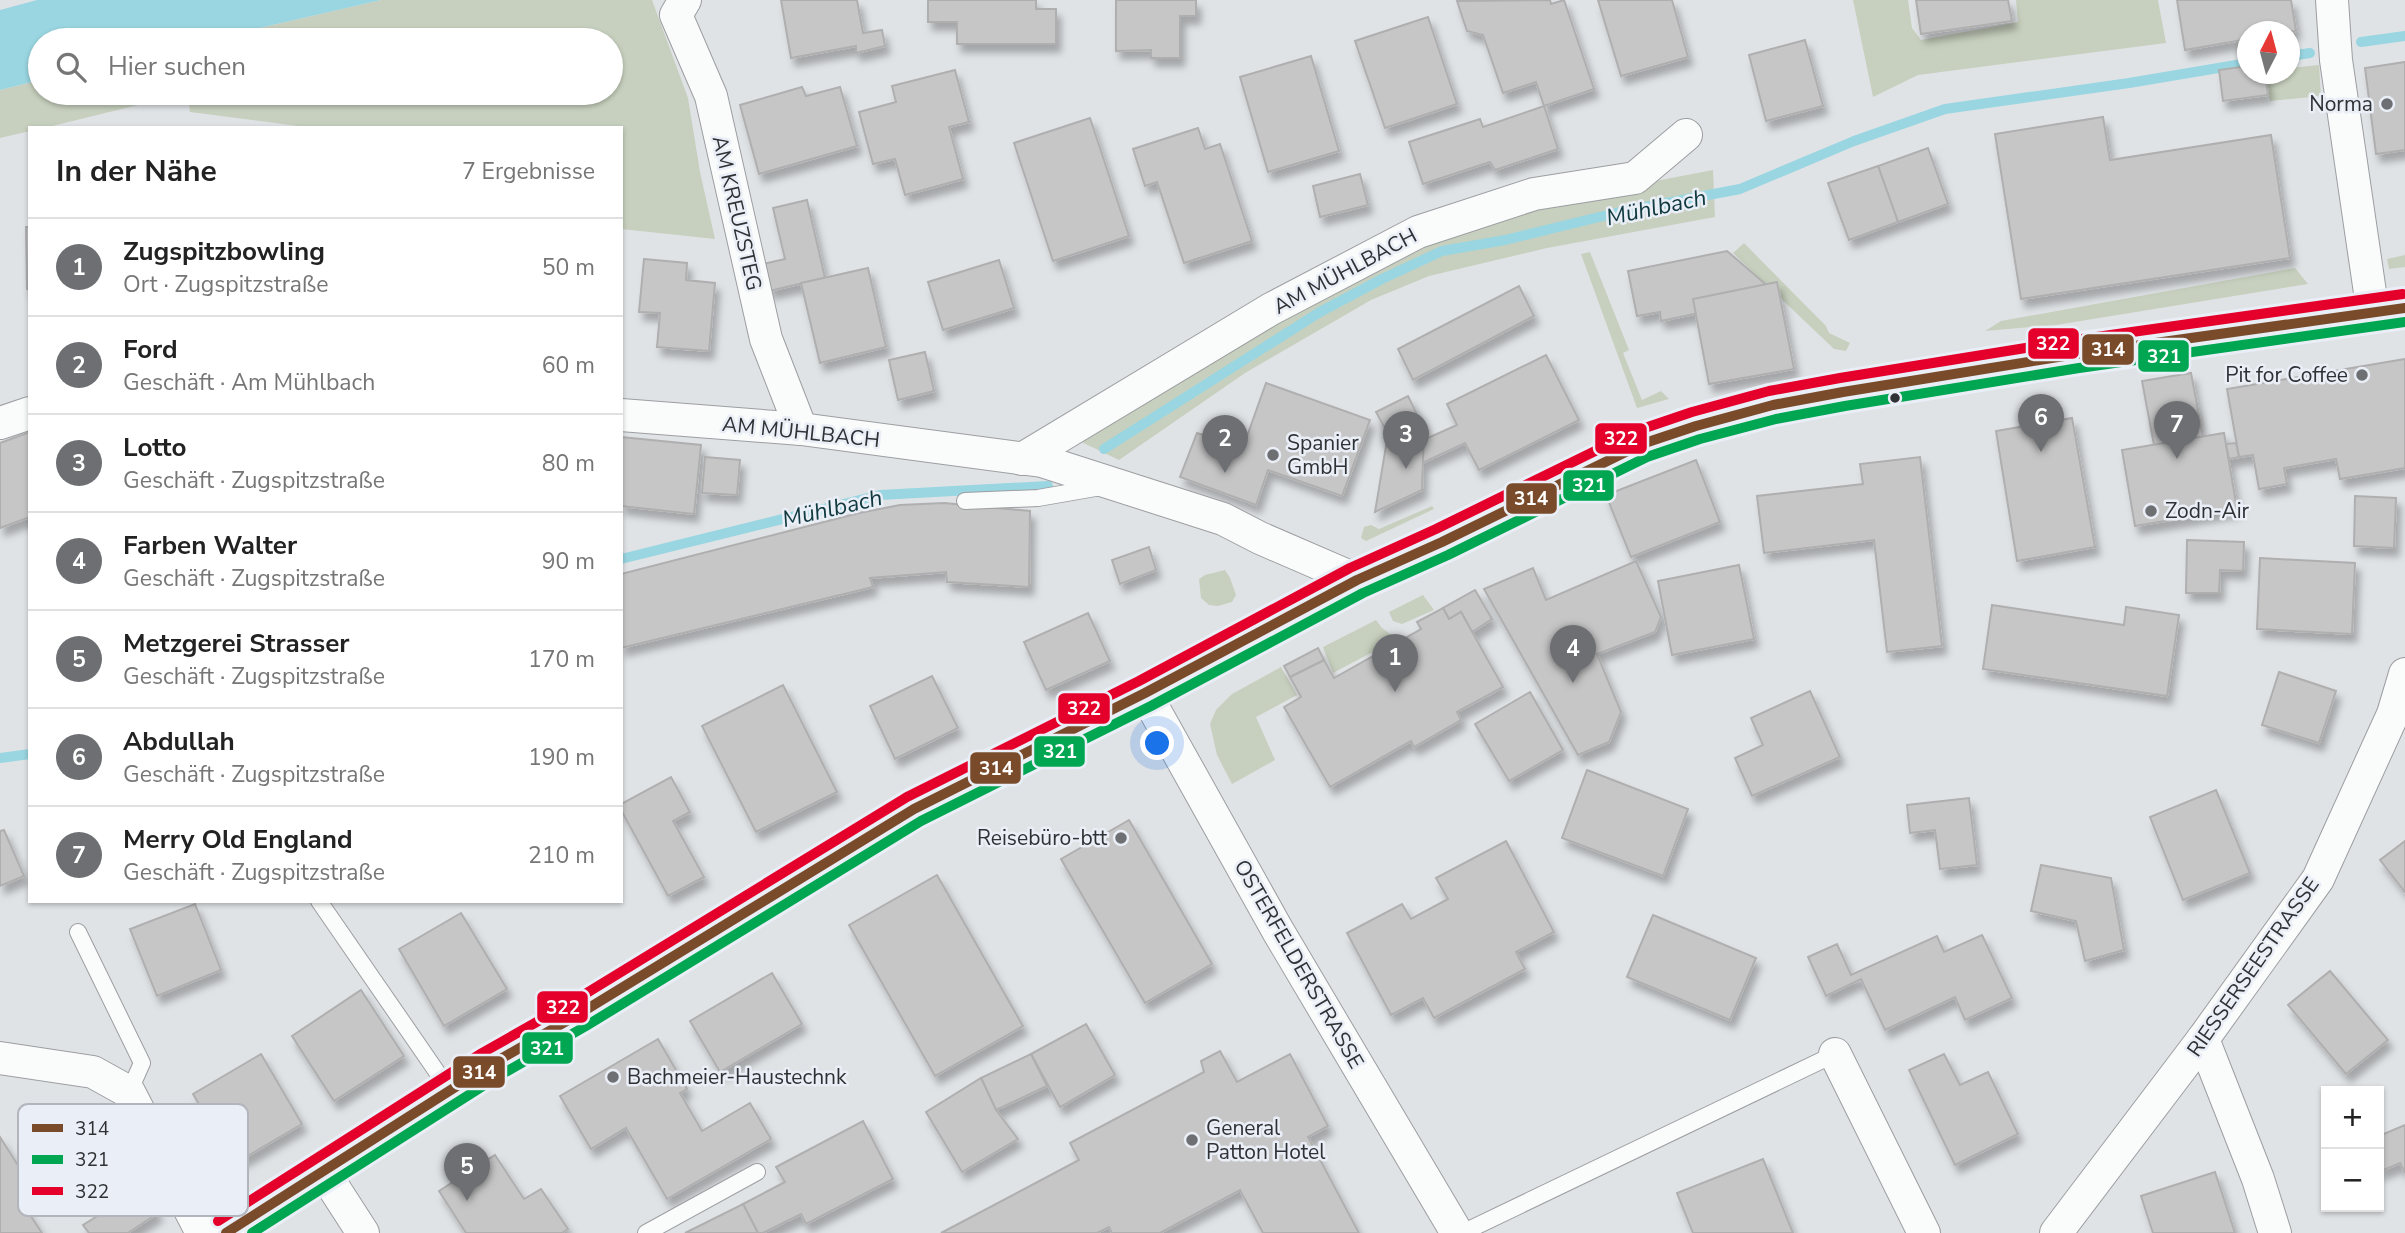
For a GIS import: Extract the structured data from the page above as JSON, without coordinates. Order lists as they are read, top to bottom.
{
  "streets": {
    "street": [
      "AM KREUZSTEG",
      "AM MÜHLBACH",
      "OSTERFELDERSTRASSE",
      "RIESSERSEESTRASSE"
    ]
  },
  "crossings": [
    ["AM KREUZSTEG", "AM MÜHLBACH"]
  ],
  "water": ["Mühlbach"],
  "places": [
    "Norma",
    "Pit for Coffee",
    "Spanier GmbH",
    "Zodn-Air",
    "Reisebüro-btt",
    "Bachmeier-Haustechnk",
    "General Patton Hotel"
  ],
  "lines": ["transit line 322", "transit line 314", "transit line 321"],
  "legend": ["314", "321", "322"],
  "north": "top",
  "page": {
    "search": "Hier suchen",
    "heading": ["In der Nähe", "7 Ergebnisse"],
    "list": [
      {
        "mark": "1",
        "name": "Zugspitzbowling",
        "note": "Ort · Zugspitzstraße",
        "value": "50 m"
      },
      {
        "mark": "2",
        "name": "Ford",
        "note": "Geschäft · Am Mühlbach",
        "value": "60 m"
      },
      {
        "mark": "3",
        "name": "Lotto",
        "note": "Geschäft · Zugspitzstraße",
        "value": "80 m"
      },
      {
        "mark": "4",
        "name": "Farben Walter",
        "note": "Geschäft · Zugspitzstraße",
        "value": "90 m"
      },
      {
        "mark": "5",
        "name": "Metzgerei Strasser",
        "note": "Geschäft · Zugspitzstraße",
        "value": "170 m"
      },
      {
        "mark": "6",
        "name": "Abdullah",
        "note": "Geschäft · Zugspitzstraße",
        "value": "190 m"
      },
      {
        "mark": "7",
        "name": "Merry Old England",
        "note": "Geschäft · Zugspitzstraße",
        "value": "210 m"
      }
    ],
    "pins": [
      "6",
      "7",
      "3",
      "2",
      "4",
      "1",
      "5"
    ],
    "map_buttons": ["+", "−"]
  }
}
